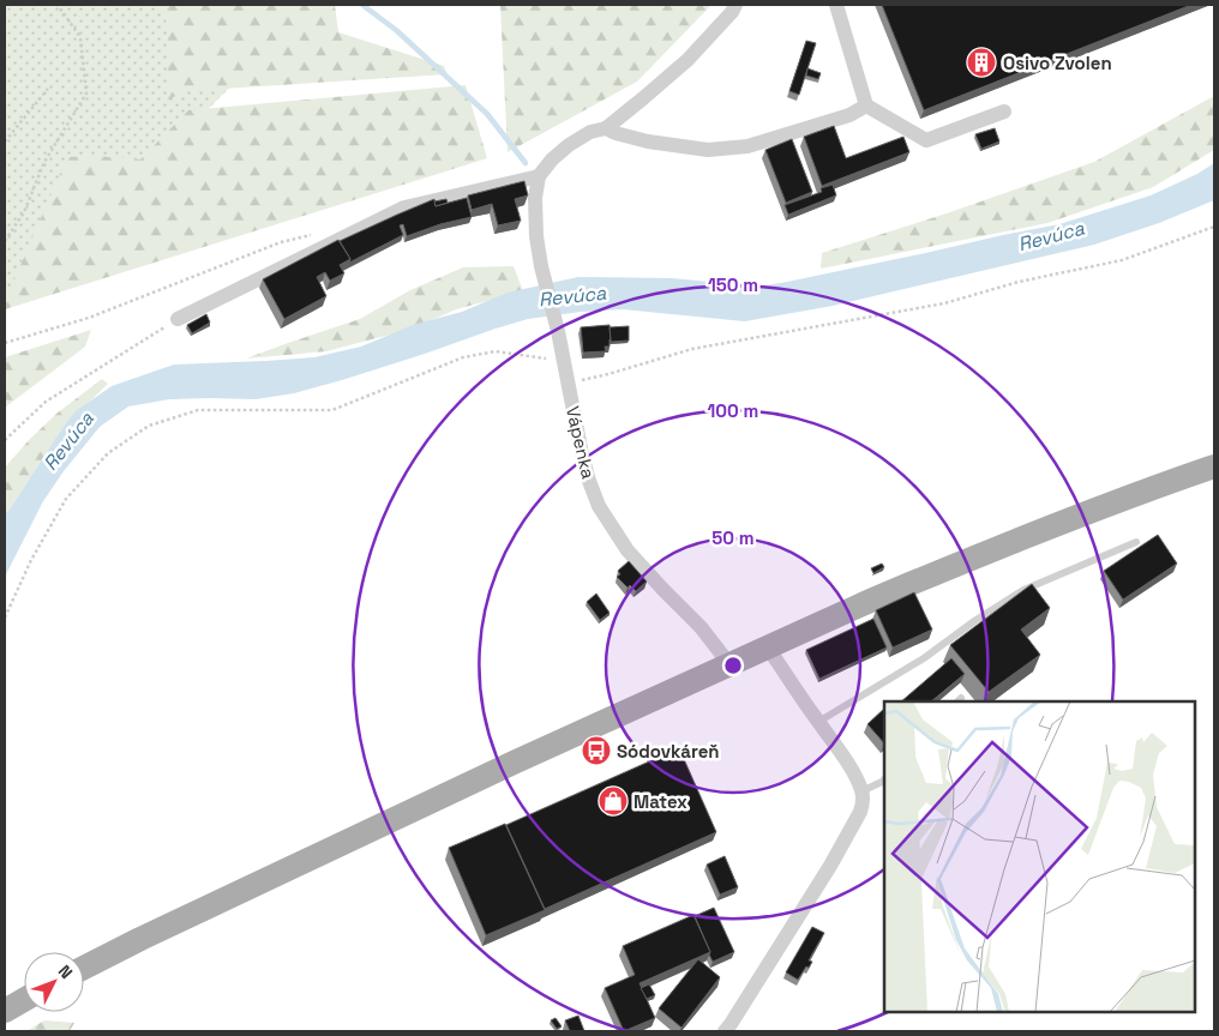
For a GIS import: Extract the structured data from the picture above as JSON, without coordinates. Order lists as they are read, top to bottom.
{
  "streets": {
    "street": ["Vápenka"]
  },
  "water": ["Revúca"],
  "places": {
    "building": ["Osivo Zvolen"],
    "bus stop": ["Sódovkáreň"],
    "shop": ["Matex"]
  },
  "north": "top right",
  "rings": ["150 m", "100 m", "50 m"]
}
